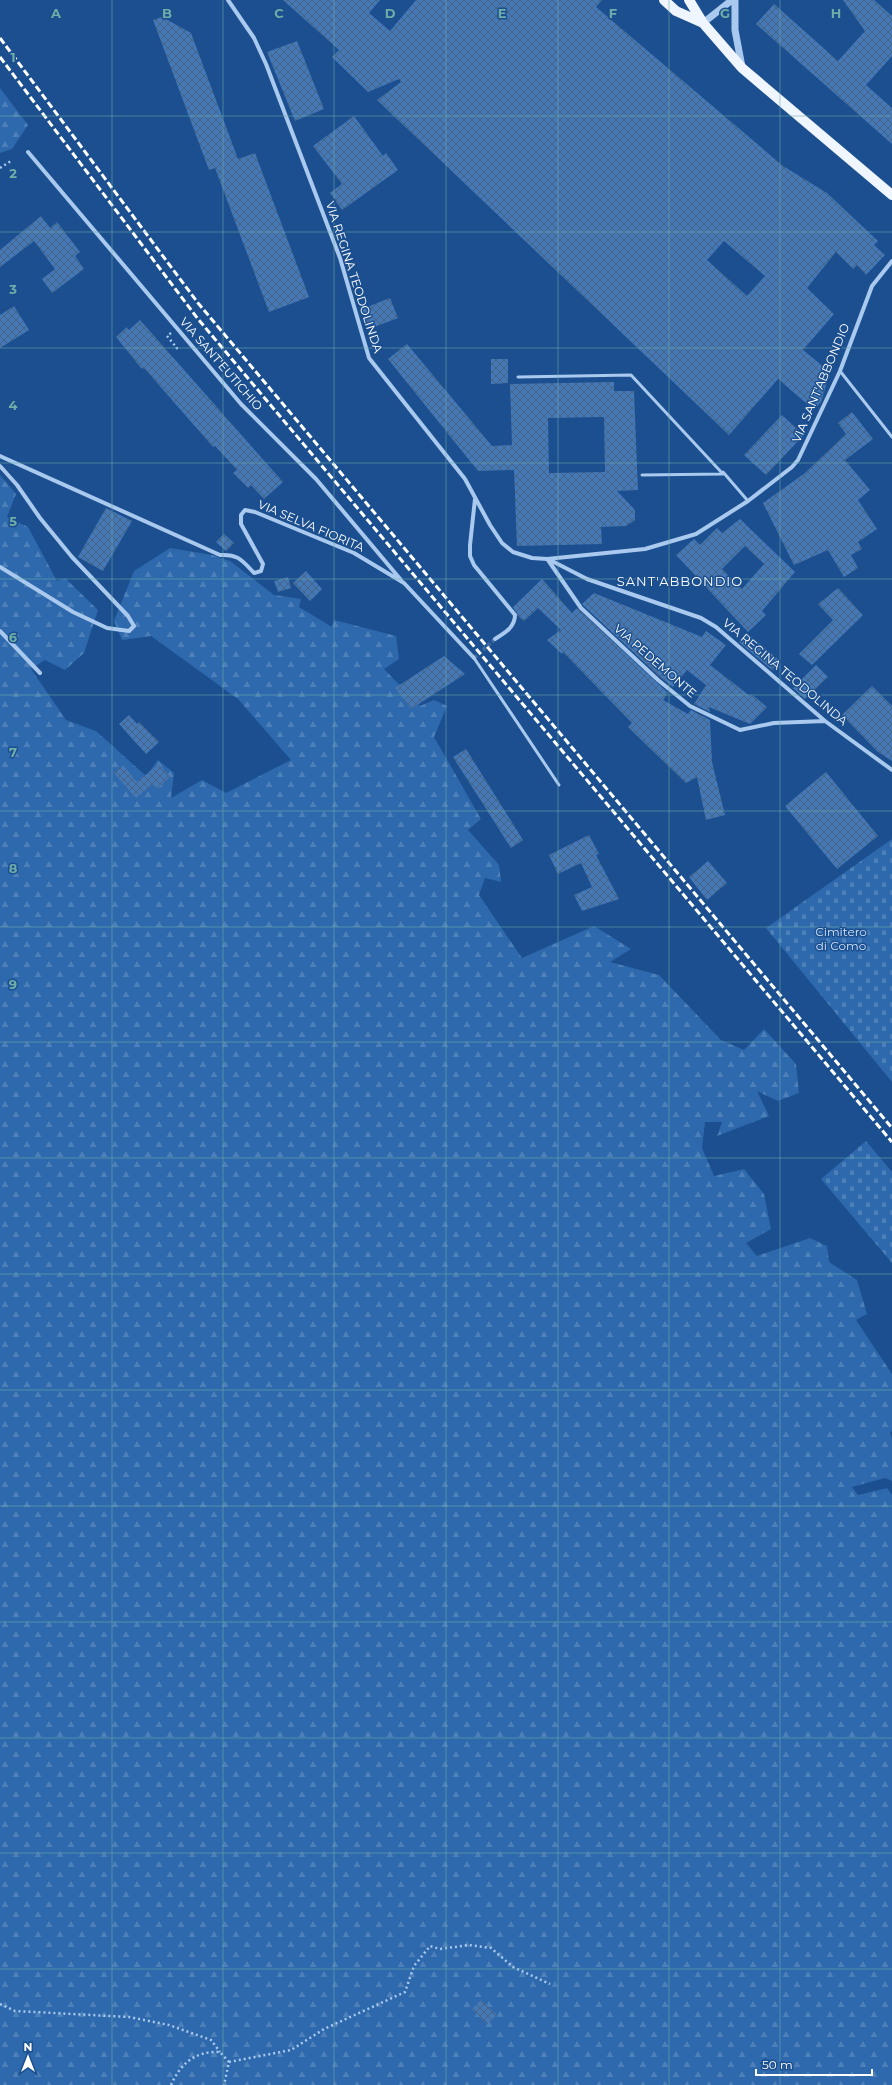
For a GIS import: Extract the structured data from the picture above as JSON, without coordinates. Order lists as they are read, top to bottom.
{
  "streets": {
    "street": [
      "VIA REGINA TEODOLINDA",
      "VIA SANT'EUTICHIO",
      "VIA SANT'ABBONDIO",
      "VIA SELVA FIORITA",
      "VIA PEDEMONTE"
    ]
  },
  "crossings": [
    ["VIA REGINA TEODOLINDA", "VIA SANT'ABBONDIO"],
    ["VIA REGINA TEODOLINDA", "VIA PEDEMONTE"],
    ["VIA SANT'EUTICHIO", "VIA SELVA FIORITA"],
    ["VIA SANT'ABBONDIO", "VIA PEDEMONTE"]
  ],
  "districts": ["SANT'ABBONDIO"],
  "parks": ["Cimitero di Como"],
  "scale_bar": "50 m",
  "north": "top",
  "grid": {
    "columns": [
      "A",
      "B",
      "C",
      "D",
      "E",
      "F",
      "G",
      "H"
    ],
    "rows": [
      "1",
      "2",
      "3",
      "4",
      "5",
      "6",
      "7",
      "8",
      "9"
    ]
  }
}
